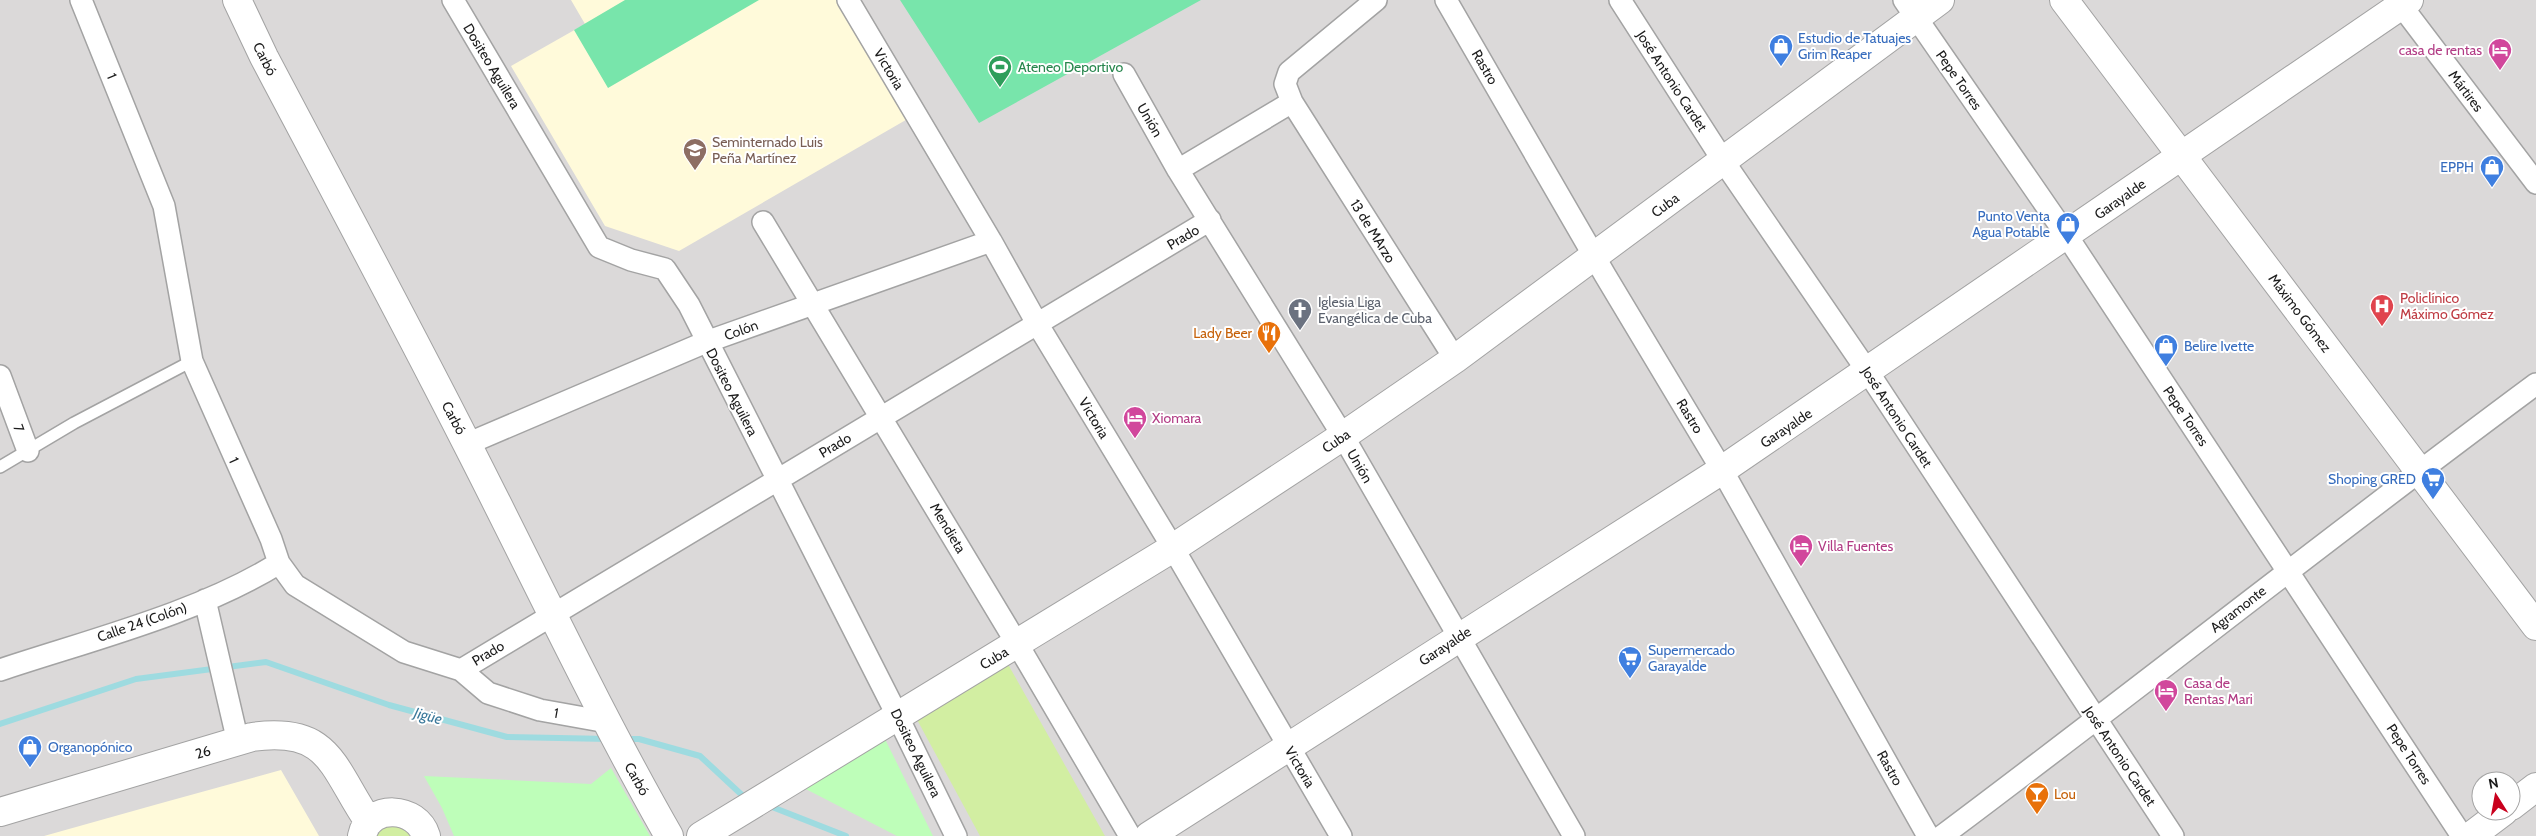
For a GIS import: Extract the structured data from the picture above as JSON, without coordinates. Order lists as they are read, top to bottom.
{
  "streets": {
    "street": [
      "Carbó",
      "Dositeo Aguilera",
      "Rastro",
      "Victoria",
      "1",
      "Pepe Torres",
      "José Antonio Cardet",
      "Mártires",
      "Unión",
      "Garayalde",
      "Cuba",
      "13 de MArzo",
      "Prado",
      "Máximo Gómez",
      "Colón",
      "7",
      "Mendieta",
      "Agramonte",
      "Calle 24 (Colón)",
      "26"
    ]
  },
  "crossings": [
    ["Carbó", "1"],
    ["Carbó", "Prado"],
    ["Carbó", "Colón"],
    ["Dositeo Aguilera", "Cuba"],
    ["Dositeo Aguilera", "Prado"],
    ["Dositeo Aguilera", "Colón"],
    ["Rastro", "Garayalde"],
    ["Rastro", "Cuba"],
    ["Victoria", "Garayalde"],
    ["Victoria", "Cuba"],
    ["Victoria", "Prado"],
    ["Victoria", "Colón"],
    ["1", "Prado"],
    ["1", "Calle 24 (Colón)"],
    ["Pepe Torres", "Garayalde"],
    ["Pepe Torres", "Cuba"],
    ["Pepe Torres", "Agramonte"],
    ["José Antonio Cardet", "Garayalde"],
    ["José Antonio Cardet", "Cuba"],
    ["José Antonio Cardet", "Agramonte"],
    ["Mártires", "Garayalde"],
    ["Unión", "Garayalde"],
    ["Unión", "Cuba"],
    ["Unión", "Prado"],
    ["Garayalde", "Máximo Gómez"],
    ["Cuba", "13 de MArzo"],
    ["Cuba", "Mendieta"],
    ["Prado", "Mendieta"],
    ["Máximo Gómez", "Agramonte"],
    ["Colón", "Mendieta"]
  ],
  "water": ["Jigüe"],
  "places": {
    "shop": [
      "Estudio de Tatuajes Grim Reaper",
      "EPPH",
      "Punto Venta Agua Potable",
      "Belire Ivette",
      "Organopónico"
    ],
    "hotel": [
      "casa de rentas",
      "Xiomara",
      "Villa Fuentes",
      "Casa de Rentas Mari"
    ],
    "sports": ["Ateneo Deportivo"],
    "school or university": ["Seminternado Luis Peña Martínez"],
    "hospital": ["Policlínico Máximo Gómez"],
    "church": ["Iglesia Liga Evangélica de Cuba"],
    "restaurant": ["Lady Beer"],
    "supermarket": ["Shoping GRED", "Supermercado Garayalde"],
    "bar": ["Lou"]
  },
  "north": "top"
}
